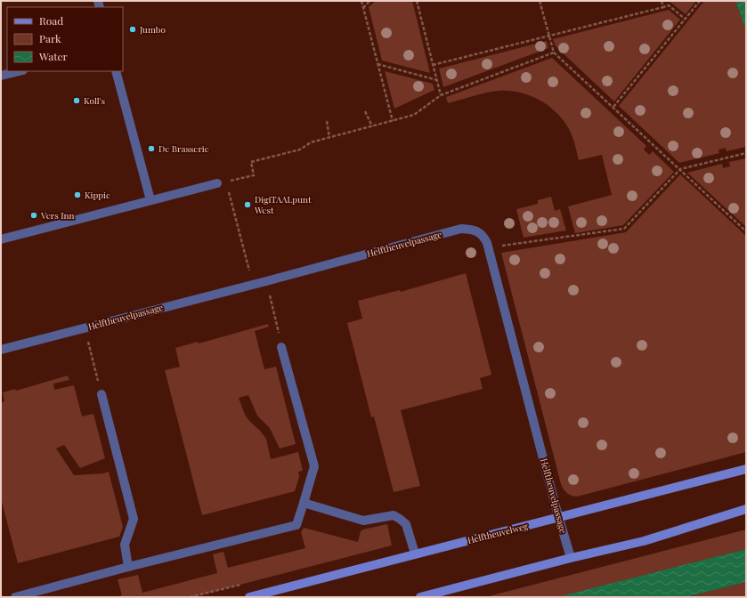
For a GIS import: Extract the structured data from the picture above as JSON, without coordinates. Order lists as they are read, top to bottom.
{
  "streets": {
    "main road": ["Helftheuvelweg"],
    "street": ["Helftheuvelpassage"]
  },
  "crossings": [
    ["Helftheuvelpassage", "Helftheuvelweg"]
  ],
  "places": [
    "Jumbo",
    "Koll's",
    "De Brasserie",
    "Kippie",
    "DigiTAALpunt West",
    "Vers Inn"
  ],
  "legend": ["Road", "Park", "Water"]
}
